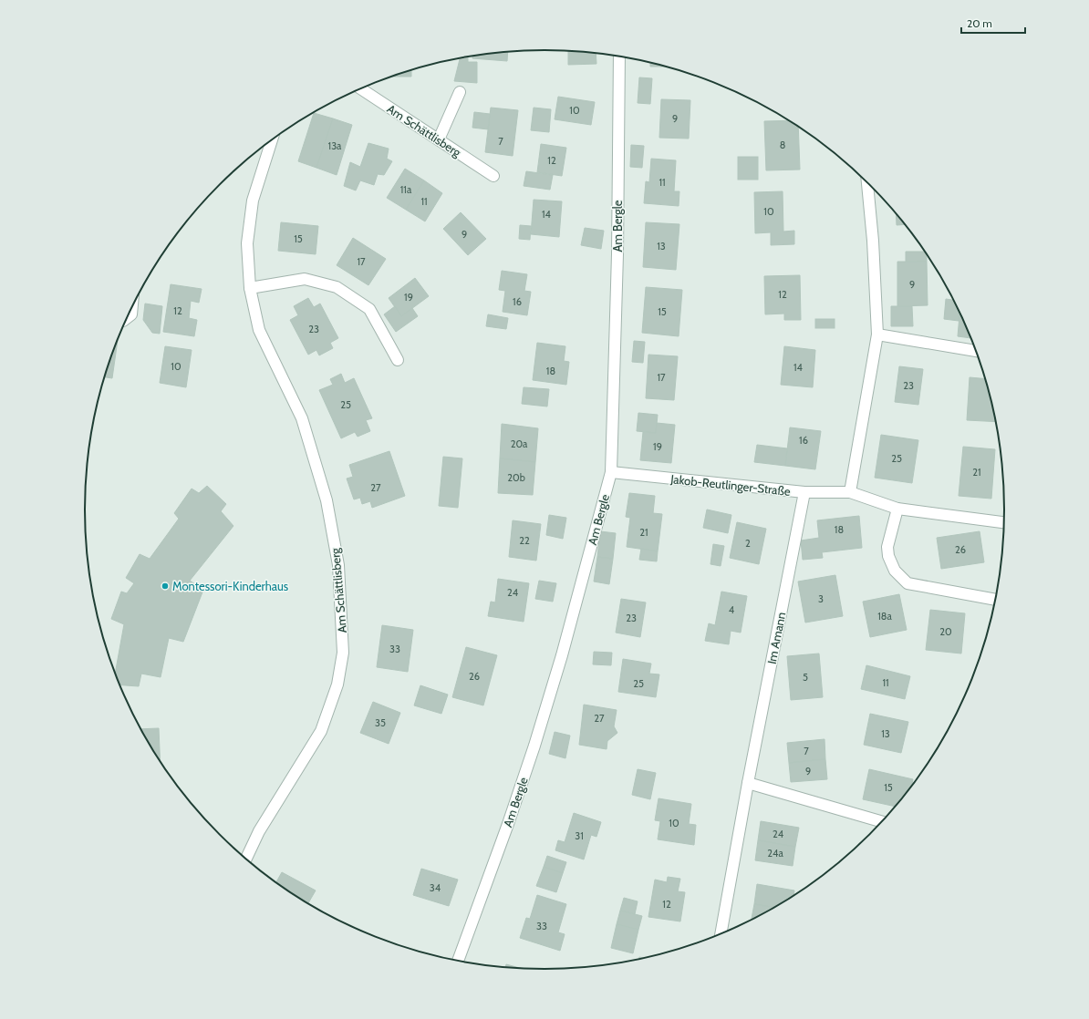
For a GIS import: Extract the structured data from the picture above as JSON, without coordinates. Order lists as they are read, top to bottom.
{
  "streets": {
    "street": [
      "Am Schättlisberg",
      "Am Bergle",
      "Jakob-Reutlinger-Straße",
      "Im Amann"
    ]
  },
  "crossings": [
    ["Am Bergle", "Jakob-Reutlinger-Straße"],
    ["Jakob-Reutlinger-Straße", "Im Amann"]
  ],
  "places": ["Montessori-Kinderhaus"],
  "house_numbers": [
    "10",
    "9",
    "7",
    "8",
    "13a",
    "12",
    "11",
    "11a",
    "11",
    "10",
    "14",
    "9",
    "15",
    "13",
    "17",
    "9",
    "12",
    "19",
    "16",
    "12",
    "15",
    "23",
    "10",
    "14",
    "18",
    "17",
    "23",
    "25",
    "16",
    "20a",
    "19",
    "25",
    "21",
    "20b",
    "27",
    "18",
    "21",
    "22",
    "2",
    "26",
    "24",
    "3",
    "4",
    "18a",
    "23",
    "20",
    "33",
    "26",
    "5",
    "11",
    "25",
    "27",
    "35",
    "13",
    "7",
    "9",
    "15",
    "10",
    "24",
    "31",
    "24a",
    "34",
    "12",
    "33"
  ],
  "scale_bar": "20 m"
}
